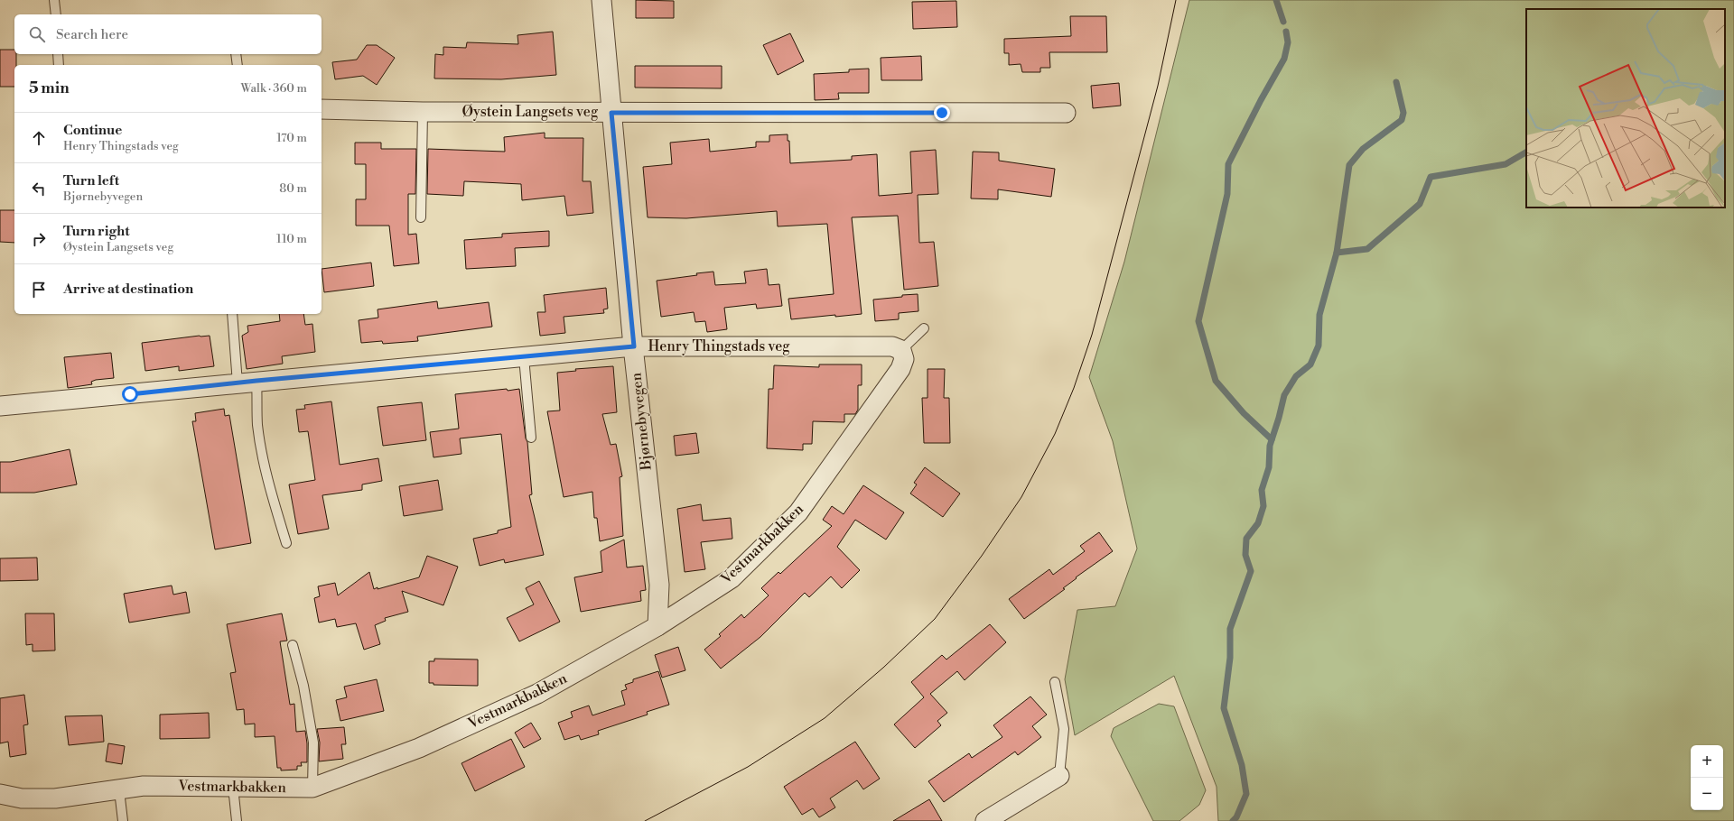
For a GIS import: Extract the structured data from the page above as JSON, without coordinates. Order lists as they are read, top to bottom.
{
  "streets": {
    "street": [
      "Øystein Langsets veg",
      "Henry Thingstads veg",
      "Bjørnebyvegen",
      "Vestmarkbakken"
    ]
  },
  "crossings": [
    ["Øystein Langsets veg", "Bjørnebyvegen"],
    ["Henry Thingstads veg", "Bjørnebyvegen"],
    ["Henry Thingstads veg", "Vestmarkbakken"],
    ["Bjørnebyvegen", "Vestmarkbakken"]
  ],
  "page": {
    "search": "Search here",
    "heading": ["5 min", "Walk · 360 m"],
    "list": [
      ["Continue", "Henry Thingstads veg", "170 m"],
      ["Turn left", "Bjørnebyvegen", "80 m"],
      ["Turn right", "Øystein Langsets veg", "110 m"],
      "Arrive at destination"
    ],
    "map_buttons": ["+", "−"]
  }
}
